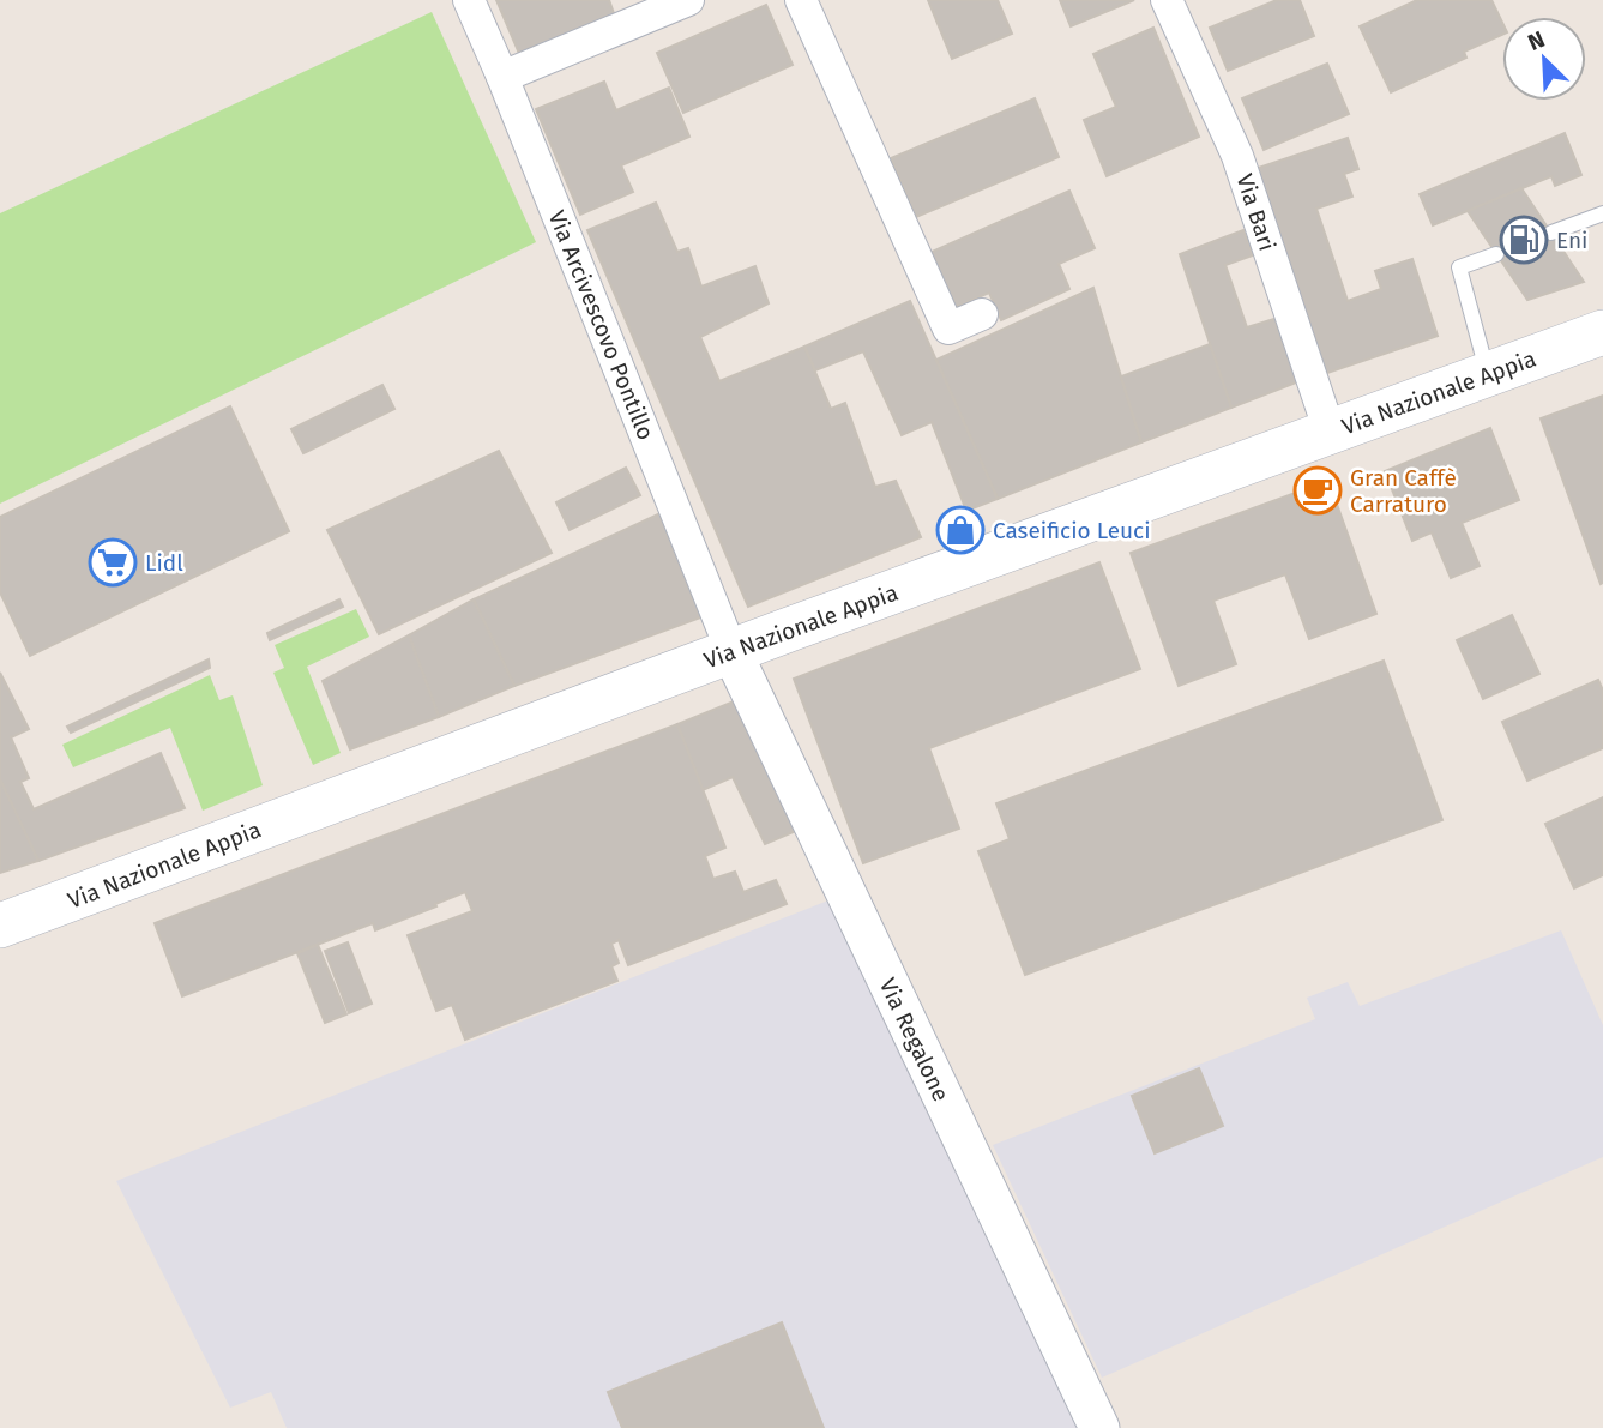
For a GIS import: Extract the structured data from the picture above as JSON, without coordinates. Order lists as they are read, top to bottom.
{
  "streets": {
    "main road": ["Via Nazionale Appia"],
    "street": ["Via Bari", "Via Arcivescovo Pontillo", "Via Regalone"]
  },
  "crossings": [
    ["Via Bari", "Via Nazionale Appia"],
    ["Via Arcivescovo Pontillo", "Via Nazionale Appia"],
    ["Via Arcivescovo Pontillo", "Via Regalone"],
    ["Via Nazionale Appia", "Via Regalone"]
  ],
  "places": {
    "fuel station": ["Eni"],
    "cafe": ["Gran Caffè Carraturo"],
    "shop": ["Caseificio Leuci"],
    "supermarket": ["Lidl"]
  },
  "north": "top left"
}
